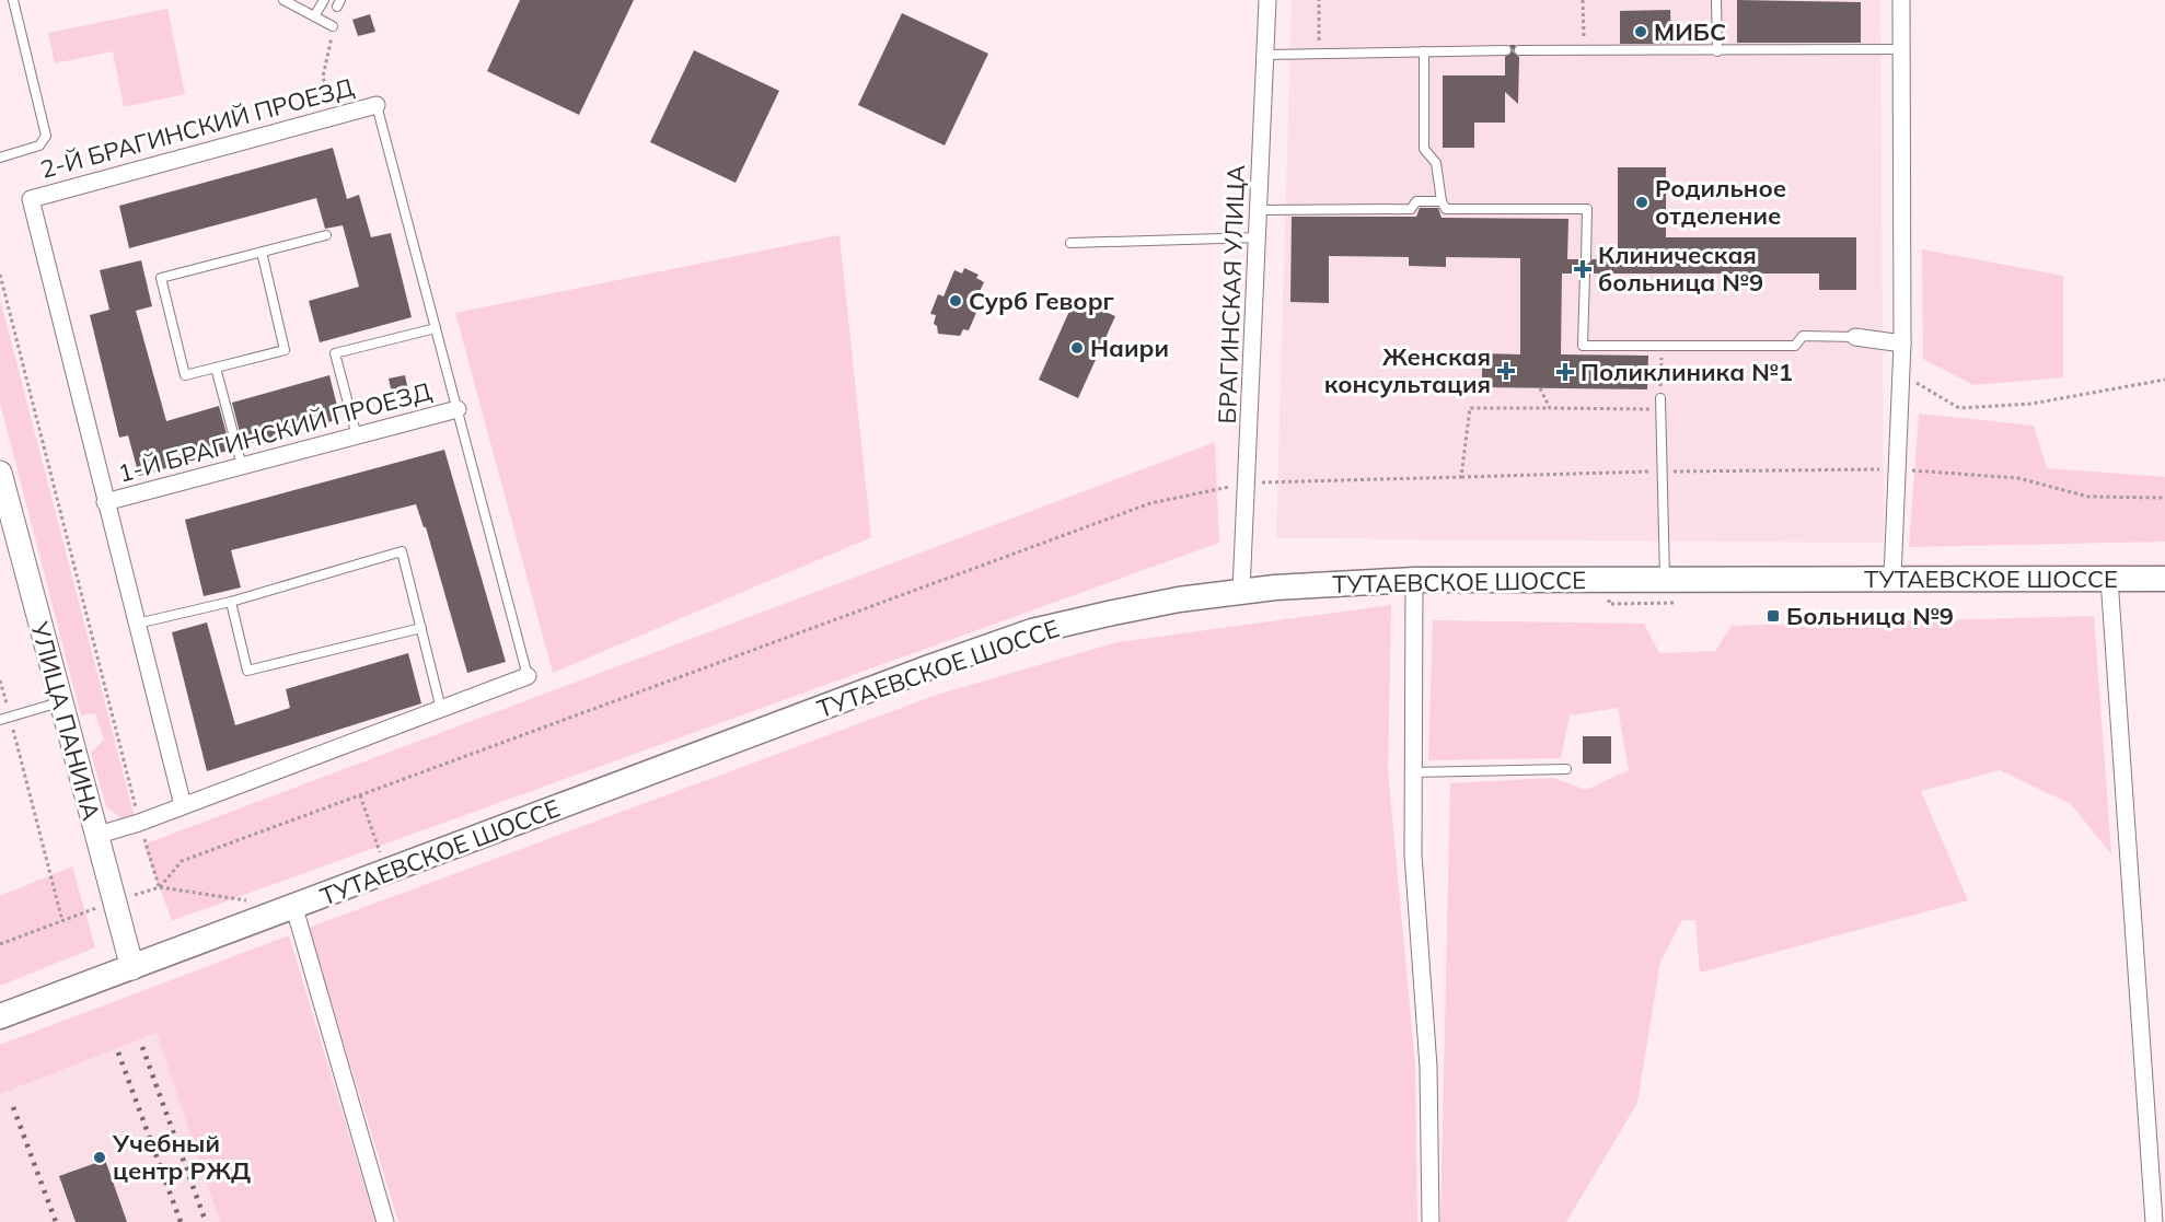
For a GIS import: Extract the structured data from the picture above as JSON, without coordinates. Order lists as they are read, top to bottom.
{
  "streets": {
    "main road": ["ТУТАЕВСКОЕ ШОССЕ"],
    "street": [
      "2-Й БРАГИНСКИЙ ПРОЕЗД",
      "БРАГИНСКАЯ УЛИЦА",
      "1-Й БРАГИНСКИЙ ПРОЕЗД",
      "УЛИЦА ПАНИНА"
    ]
  },
  "crossings": [
    ["2-Й БРАГИНСКИЙ ПРОЕЗД", "1-Й БРАГИНСКИЙ ПРОЕЗД"],
    ["БРАГИНСКАЯ УЛИЦА", "ТУТАЕВСКОЕ ШОССЕ"],
    ["ТУТАЕВСКОЕ ШОССЕ", "УЛИЦА ПАНИНА"]
  ],
  "places": {
    "other": [
      "МИБС",
      "Родильное отделение",
      "Сурб Геворг",
      "Наири",
      "Учебный центр РЖД"
    ],
    "health": ["Клиническая больница №9", "Женская консультация", "Поликлиника №1"],
    "transit": ["Больница №9"]
  }
}
